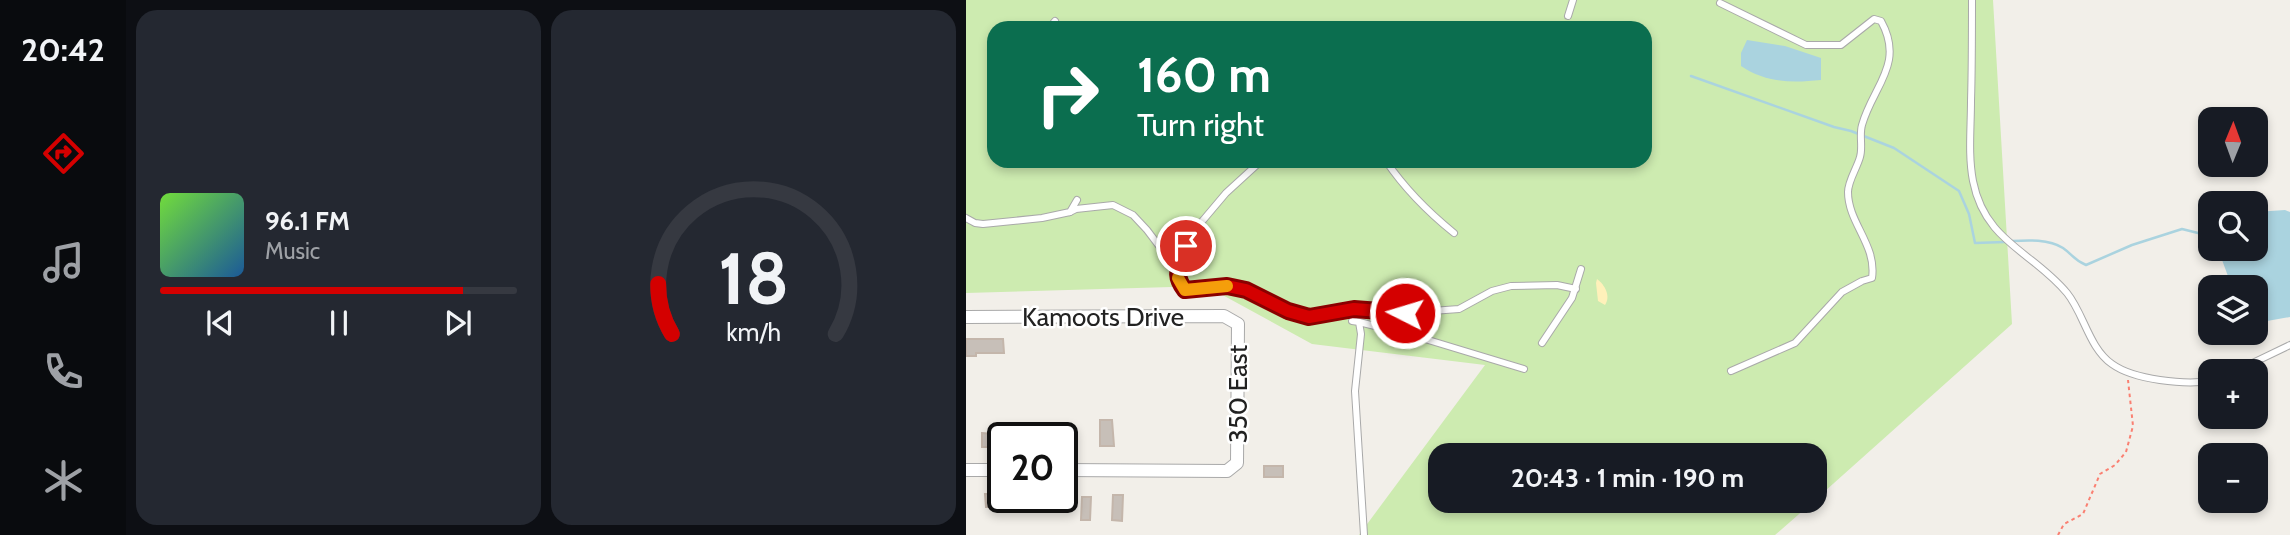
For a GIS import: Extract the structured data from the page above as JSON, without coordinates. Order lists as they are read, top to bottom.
{
  "streets": {
    "street": ["Kamoots Drive", "350 East"]
  },
  "crossings": [
    ["Kamoots Drive", "350 East"]
  ],
  "north": "top",
  "page": {
    "tabs": "20:42",
    "turn": ["160 m", "Turn right"],
    "map_buttons": ["+", "−"],
    "song": ["96.1 FM", "Music"],
    "limit": "20",
    "trip": "20:43 · 1 min · 190 m",
    "gauge": ["18", "km/h"]
  }
}
